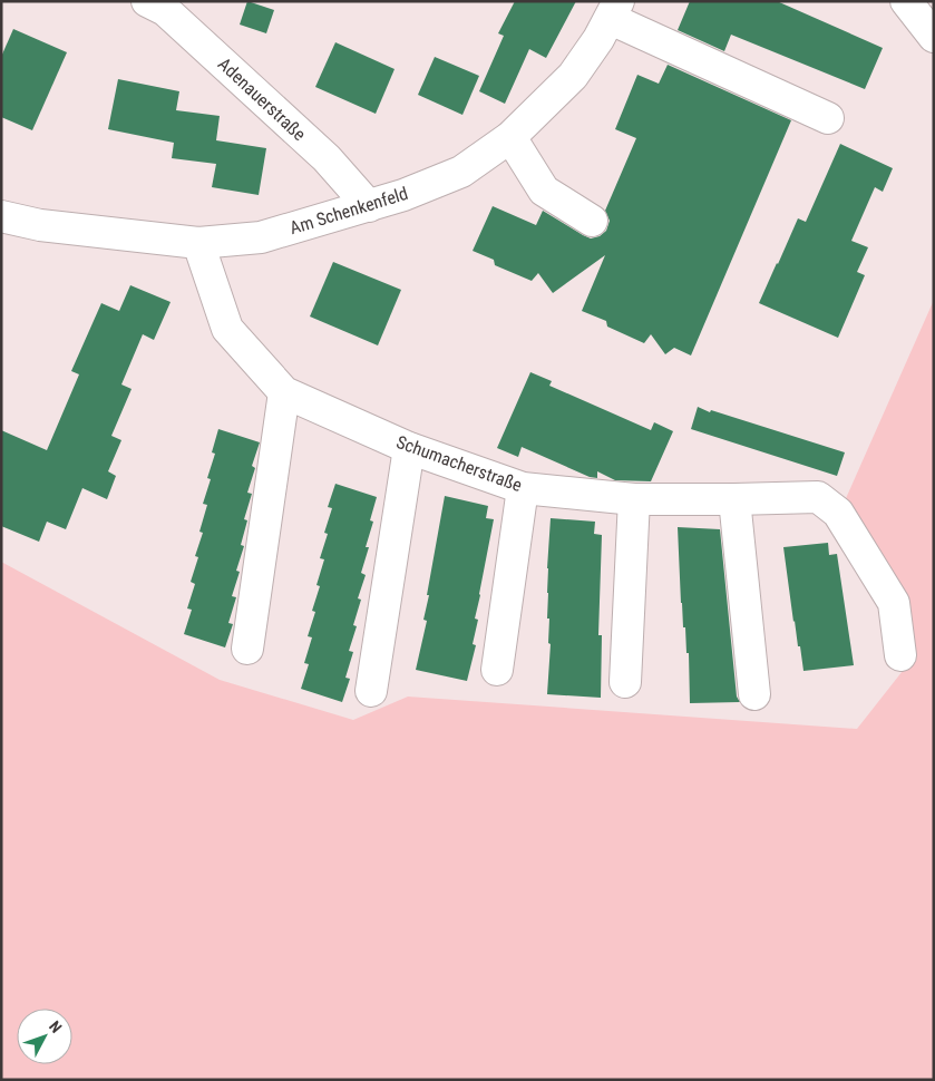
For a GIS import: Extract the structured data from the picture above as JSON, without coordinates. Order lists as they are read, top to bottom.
{
  "streets": {
    "street": ["Adenauerstraße", "Am Schenkenfeld", "Schumacherstraße"]
  },
  "crossings": [
    ["Adenauerstraße", "Am Schenkenfeld"],
    ["Am Schenkenfeld", "Schumacherstraße"]
  ],
  "north": "top right"
}
